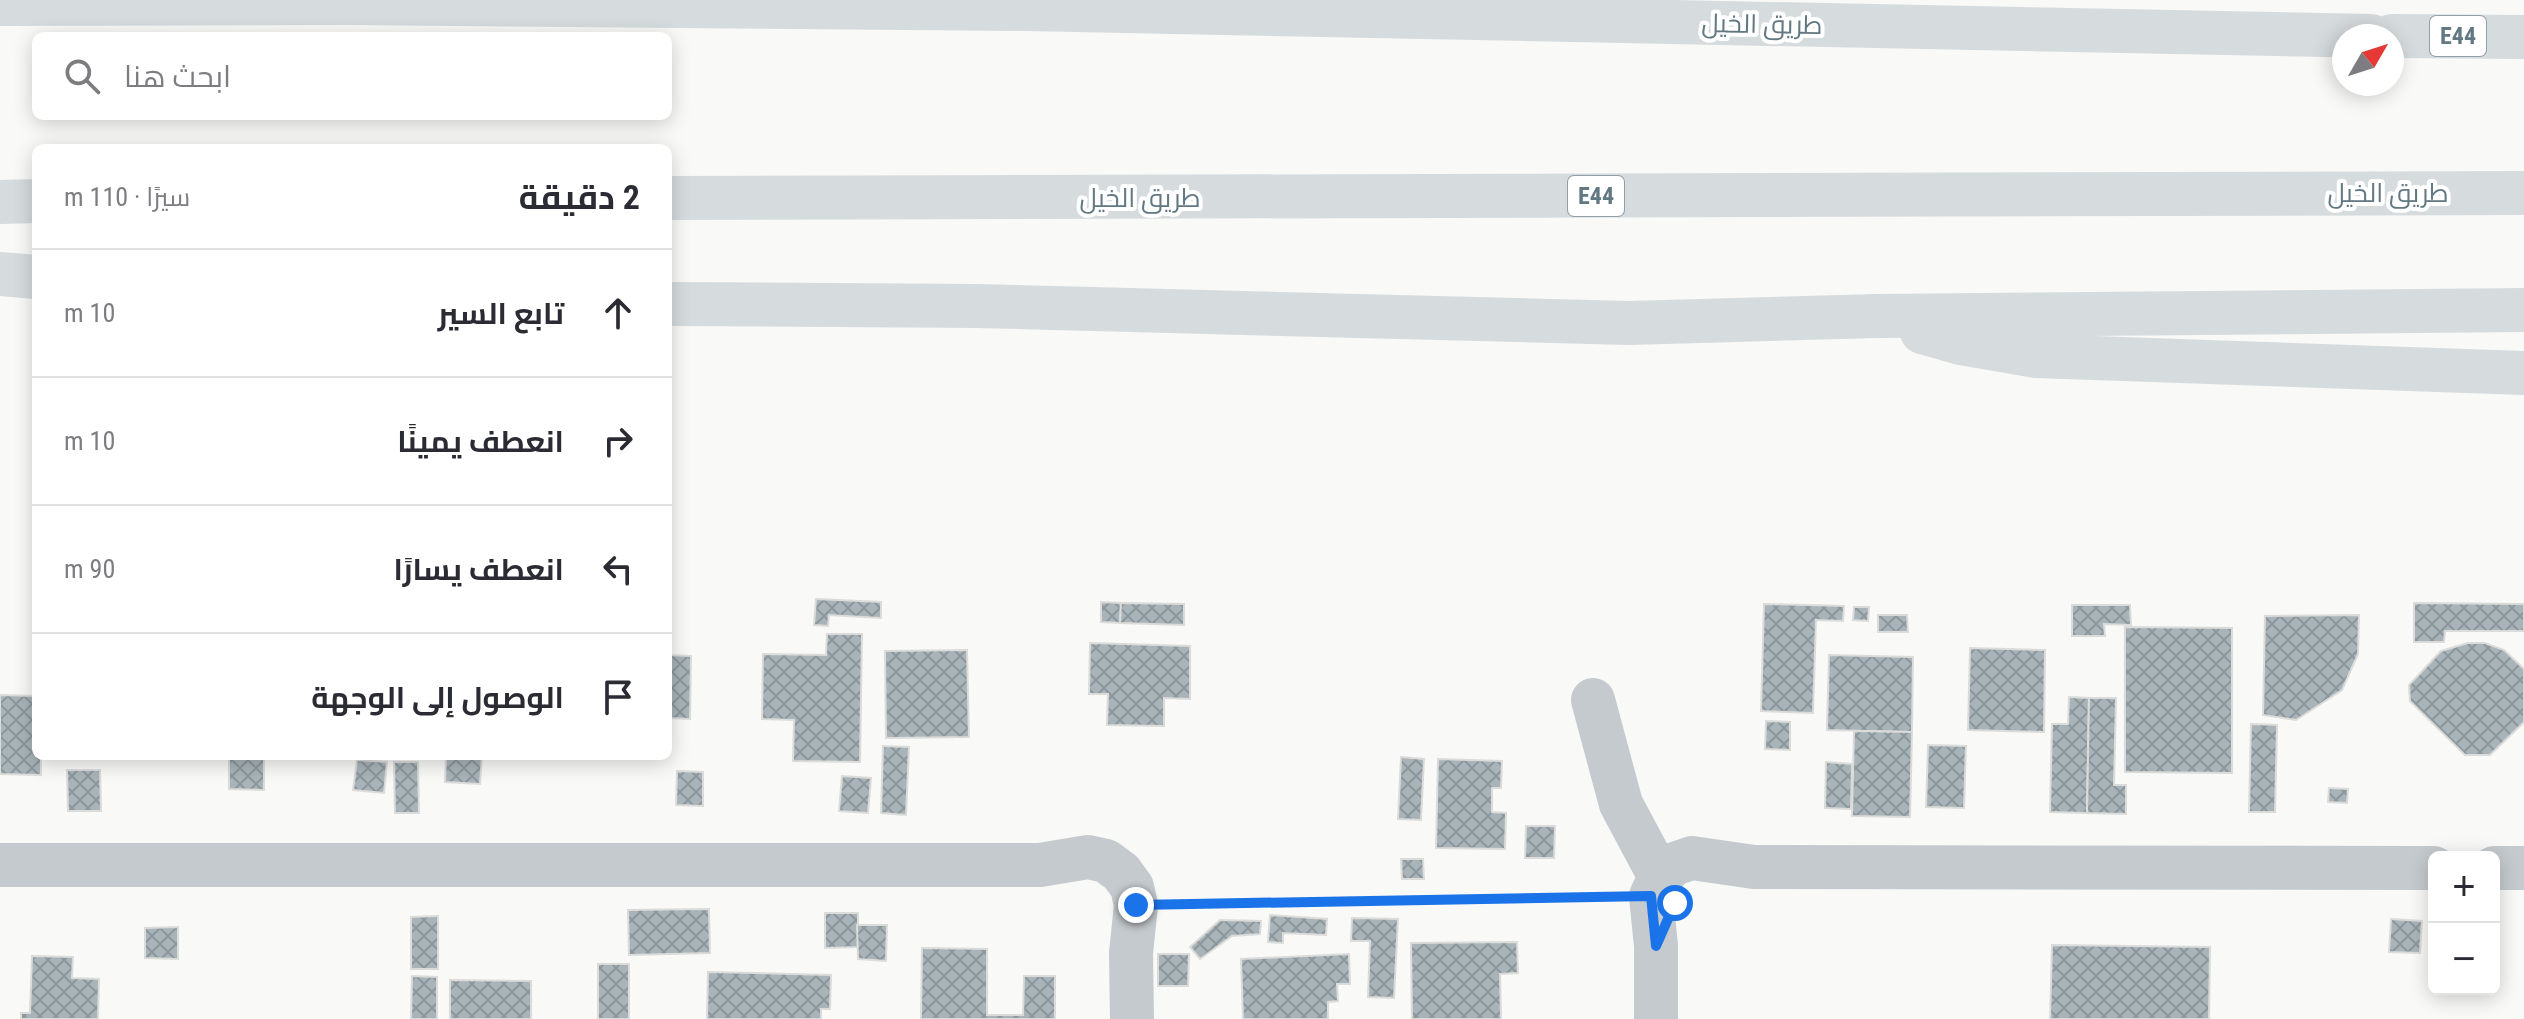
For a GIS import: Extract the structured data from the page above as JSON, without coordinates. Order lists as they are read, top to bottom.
{
  "streets": {
    "highway": ["طريق الخيل", "E44"]
  },
  "north": "top right",
  "page": {
    "search": "ابحث هنا",
    "heading": ["2 دقيقة", "سيرًا · 110 m"],
    "list": [
      ["تابع السير", "10 m"],
      ["انعطف يمينًا", "10 m"],
      ["انعطف يسارًا", "90 m"],
      "الوصول إلى الوجهة"
    ],
    "map_buttons": ["+", "−"]
  }
}
